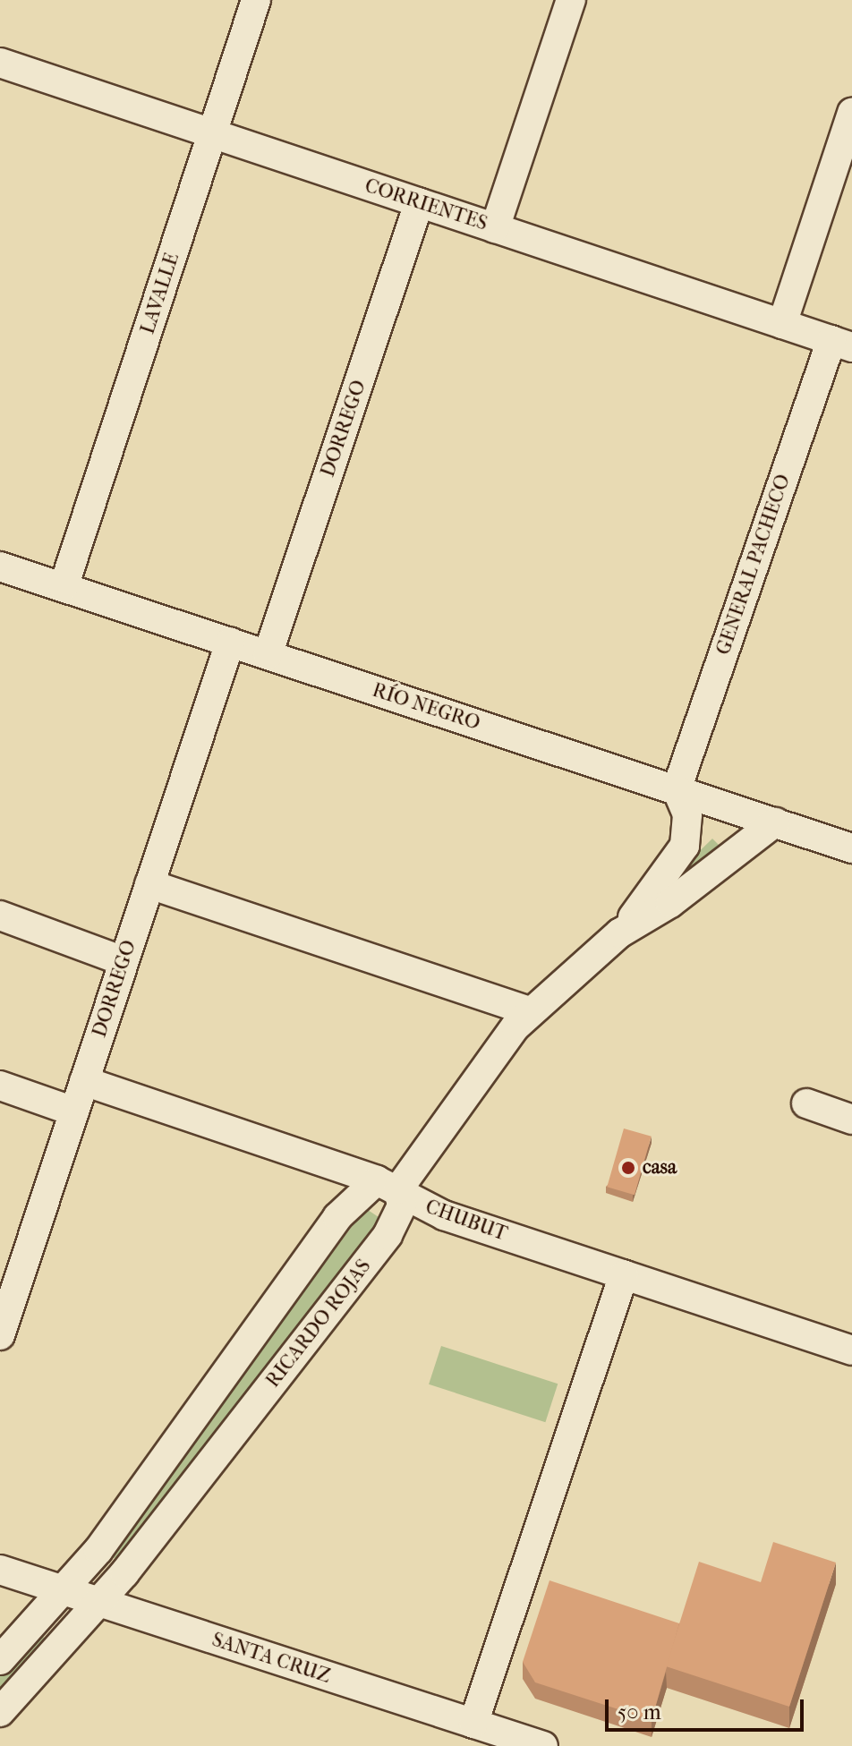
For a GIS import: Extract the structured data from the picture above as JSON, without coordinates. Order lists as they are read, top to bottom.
{
  "streets": {
    "street": [
      "CORRIENTES",
      "LAVALLE",
      "DORREGO",
      "GENERAL PACHECO",
      "RÍO NEGRO",
      "CHUBUT",
      "RICARDO ROJAS",
      "SANTA CRUZ"
    ]
  },
  "crossings": [
    ["CORRIENTES", "LAVALLE"],
    ["CORRIENTES", "DORREGO"],
    ["CORRIENTES", "GENERAL PACHECO"],
    ["LAVALLE", "RÍO NEGRO"],
    ["DORREGO", "RÍO NEGRO"],
    ["DORREGO", "CHUBUT"],
    ["GENERAL PACHECO", "RÍO NEGRO"],
    ["GENERAL PACHECO", "RICARDO ROJAS"],
    ["RÍO NEGRO", "RICARDO ROJAS"],
    ["CHUBUT", "RICARDO ROJAS"],
    ["RICARDO ROJAS", "SANTA CRUZ"]
  ],
  "places": ["casa"],
  "scale_bar": "50 m"
}
